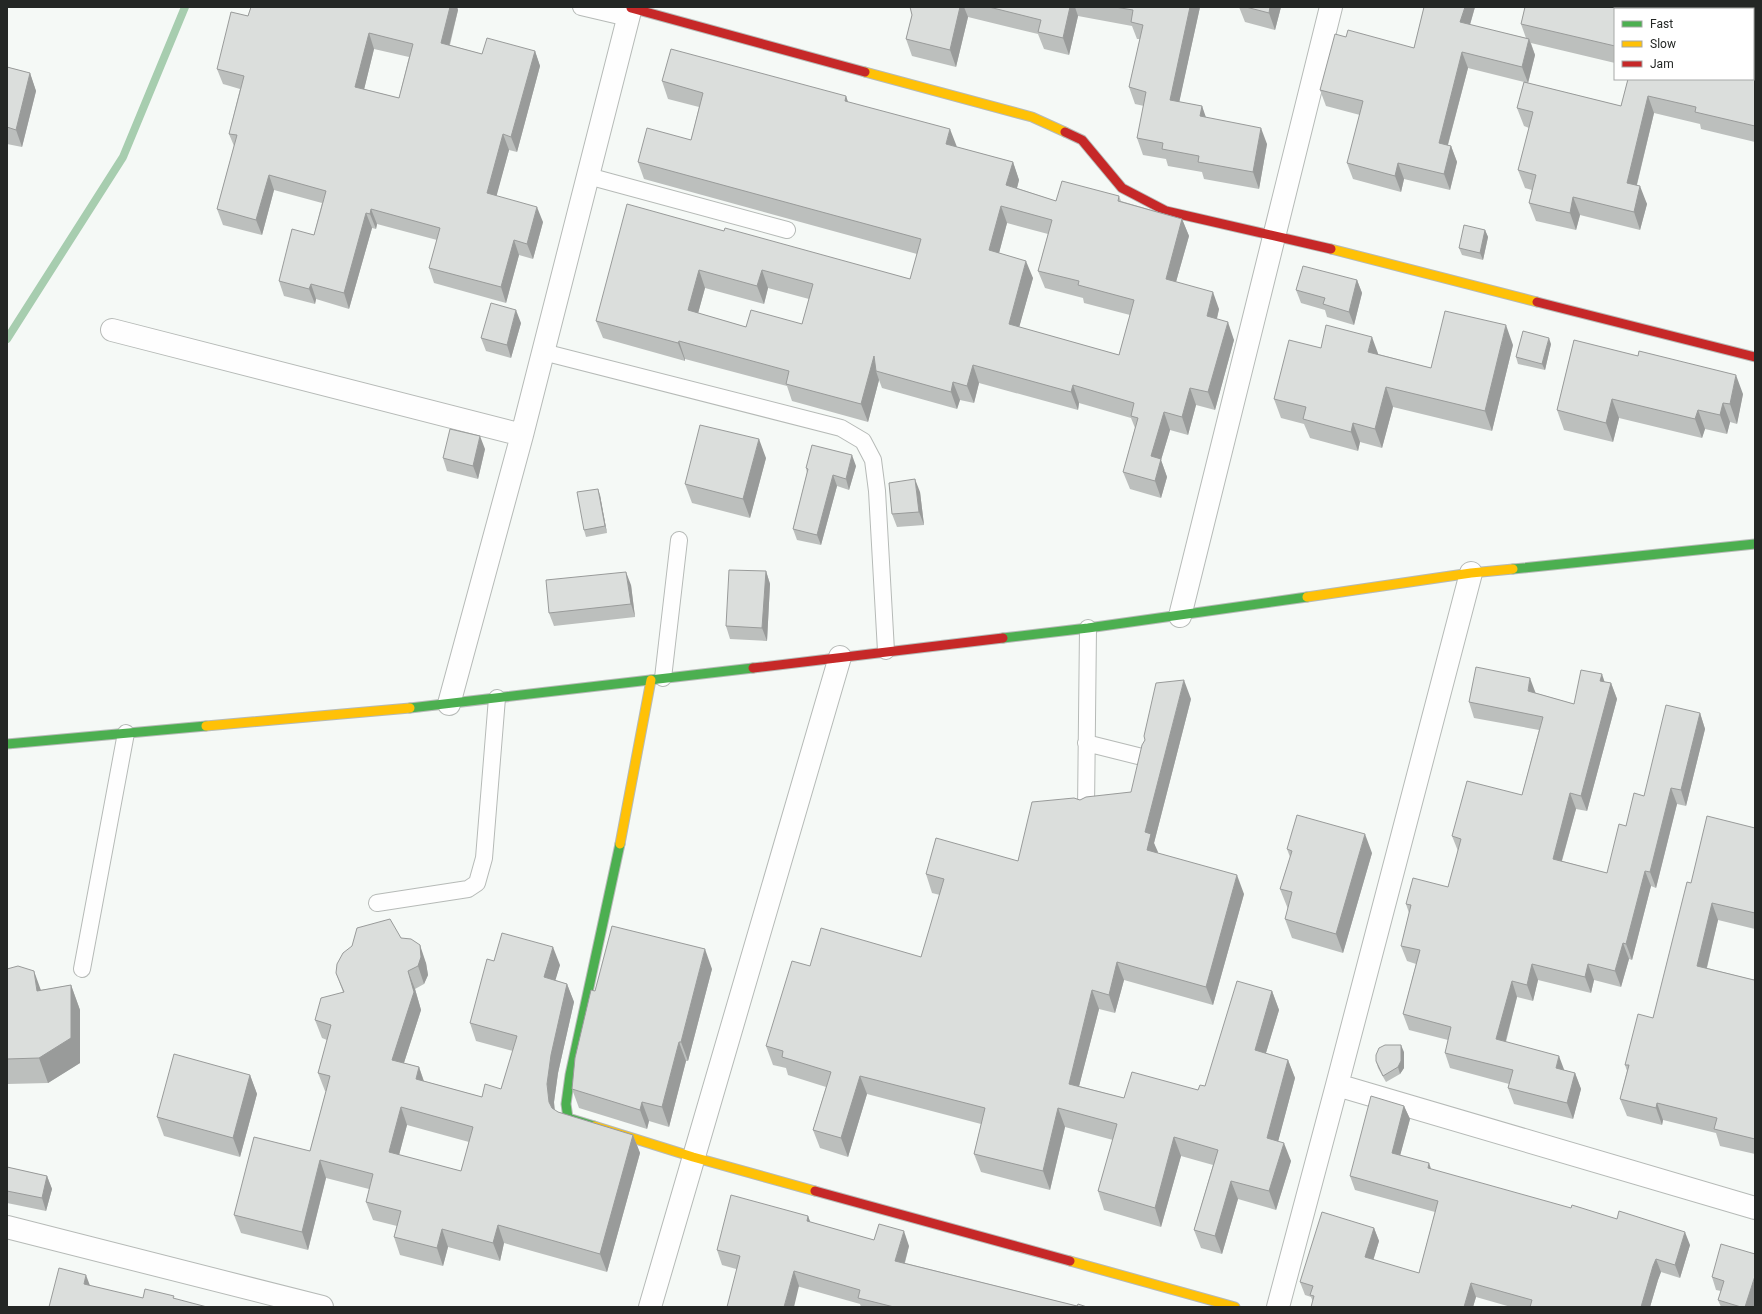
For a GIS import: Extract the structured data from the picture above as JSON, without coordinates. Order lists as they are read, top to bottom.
{
  "legend": ["Fast", "Slow", "Jam"]
}
